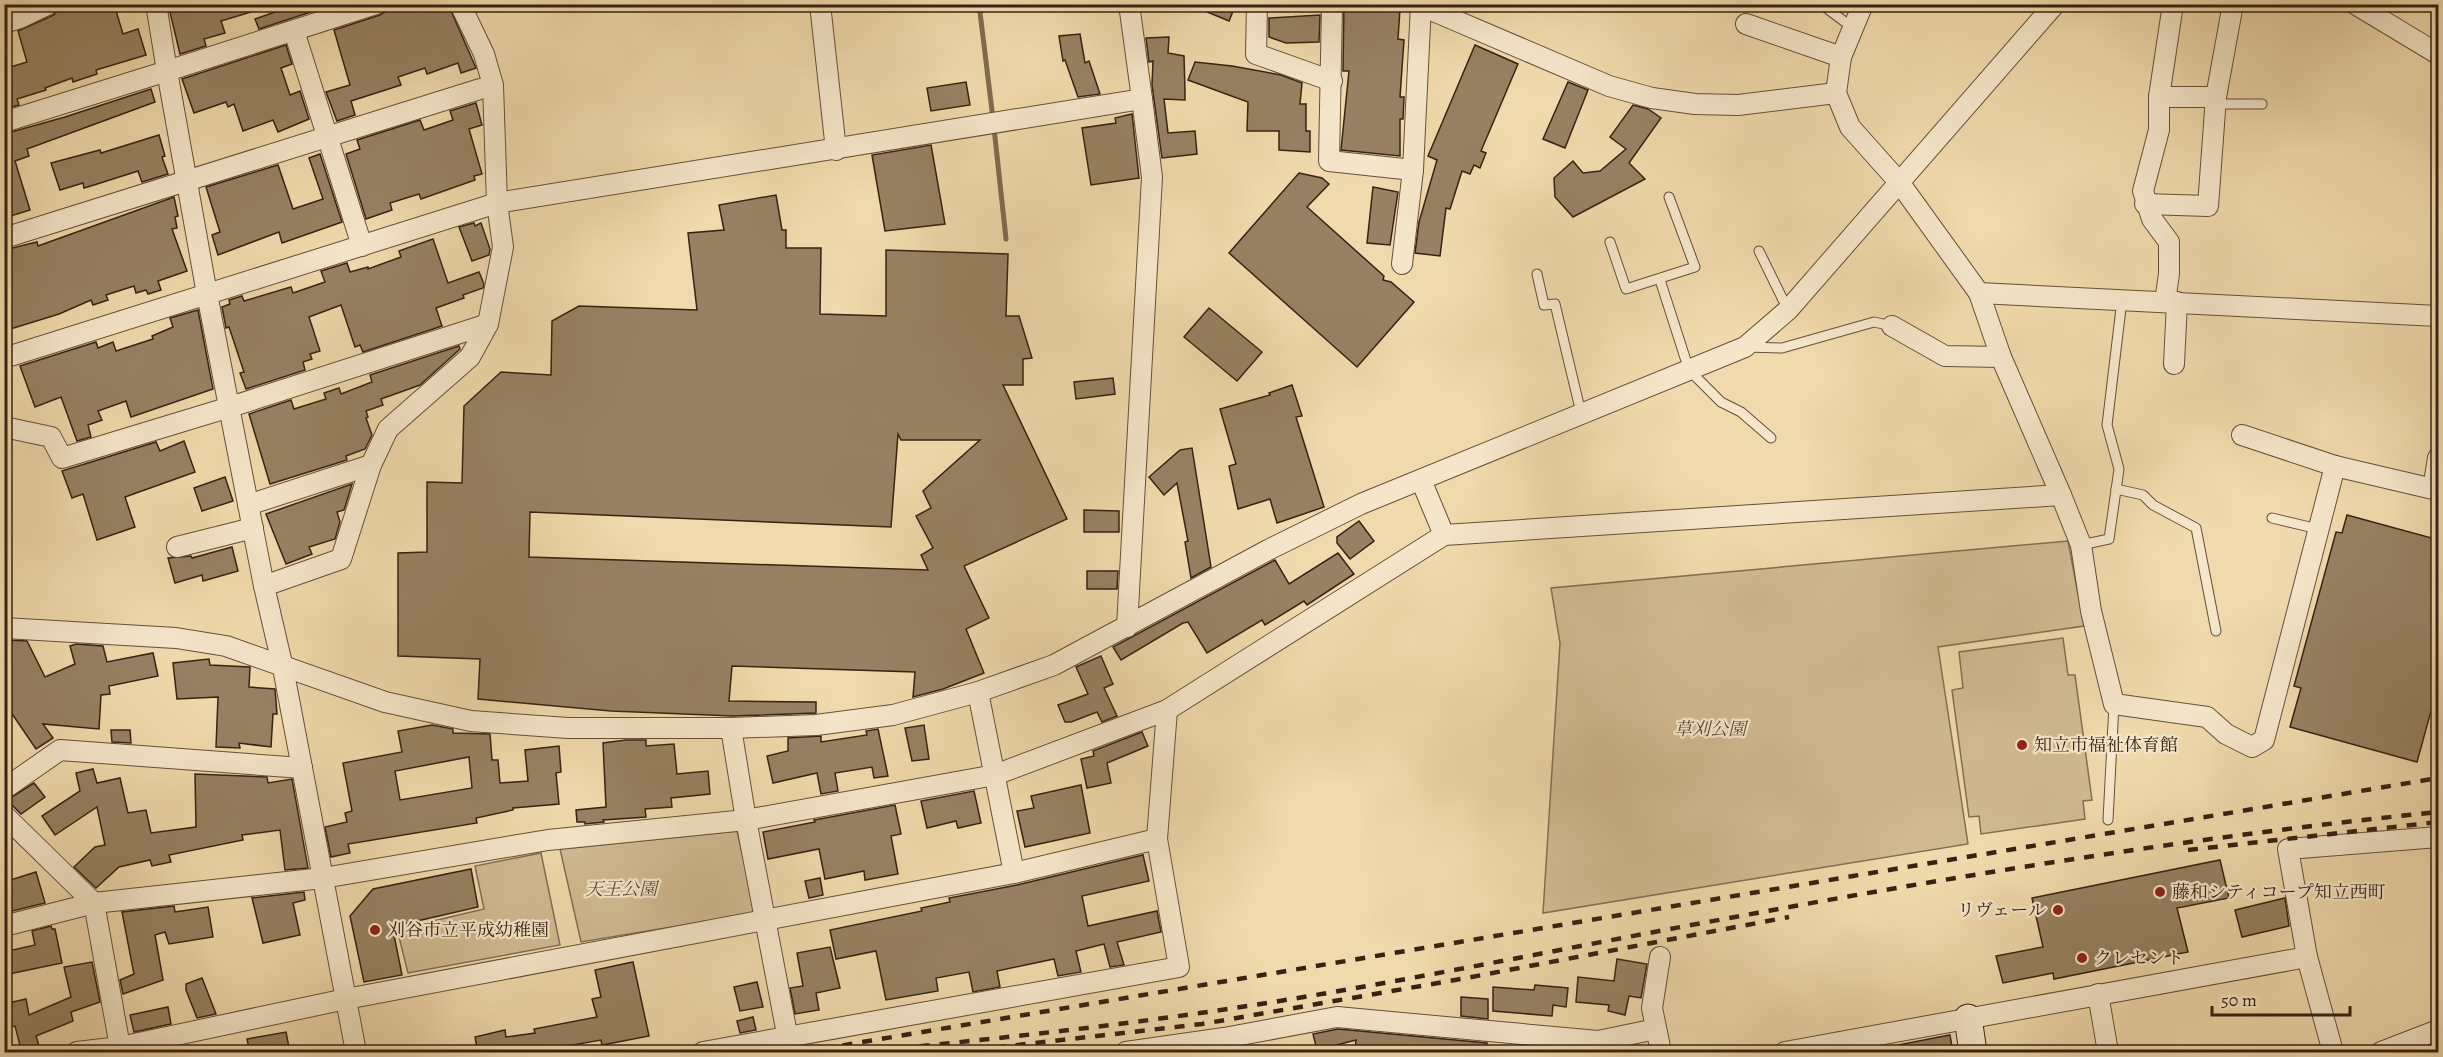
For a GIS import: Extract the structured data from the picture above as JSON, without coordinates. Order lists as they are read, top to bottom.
{
  "parks": ["草刈公園", "天王公園"],
  "places": [
    "知立市福祉体育館",
    "藤和シティコープ知立西町",
    "リヴェール",
    "刈谷市立平成幼稚園",
    "クレセント"
  ],
  "scale_bar": "50 m"
}
